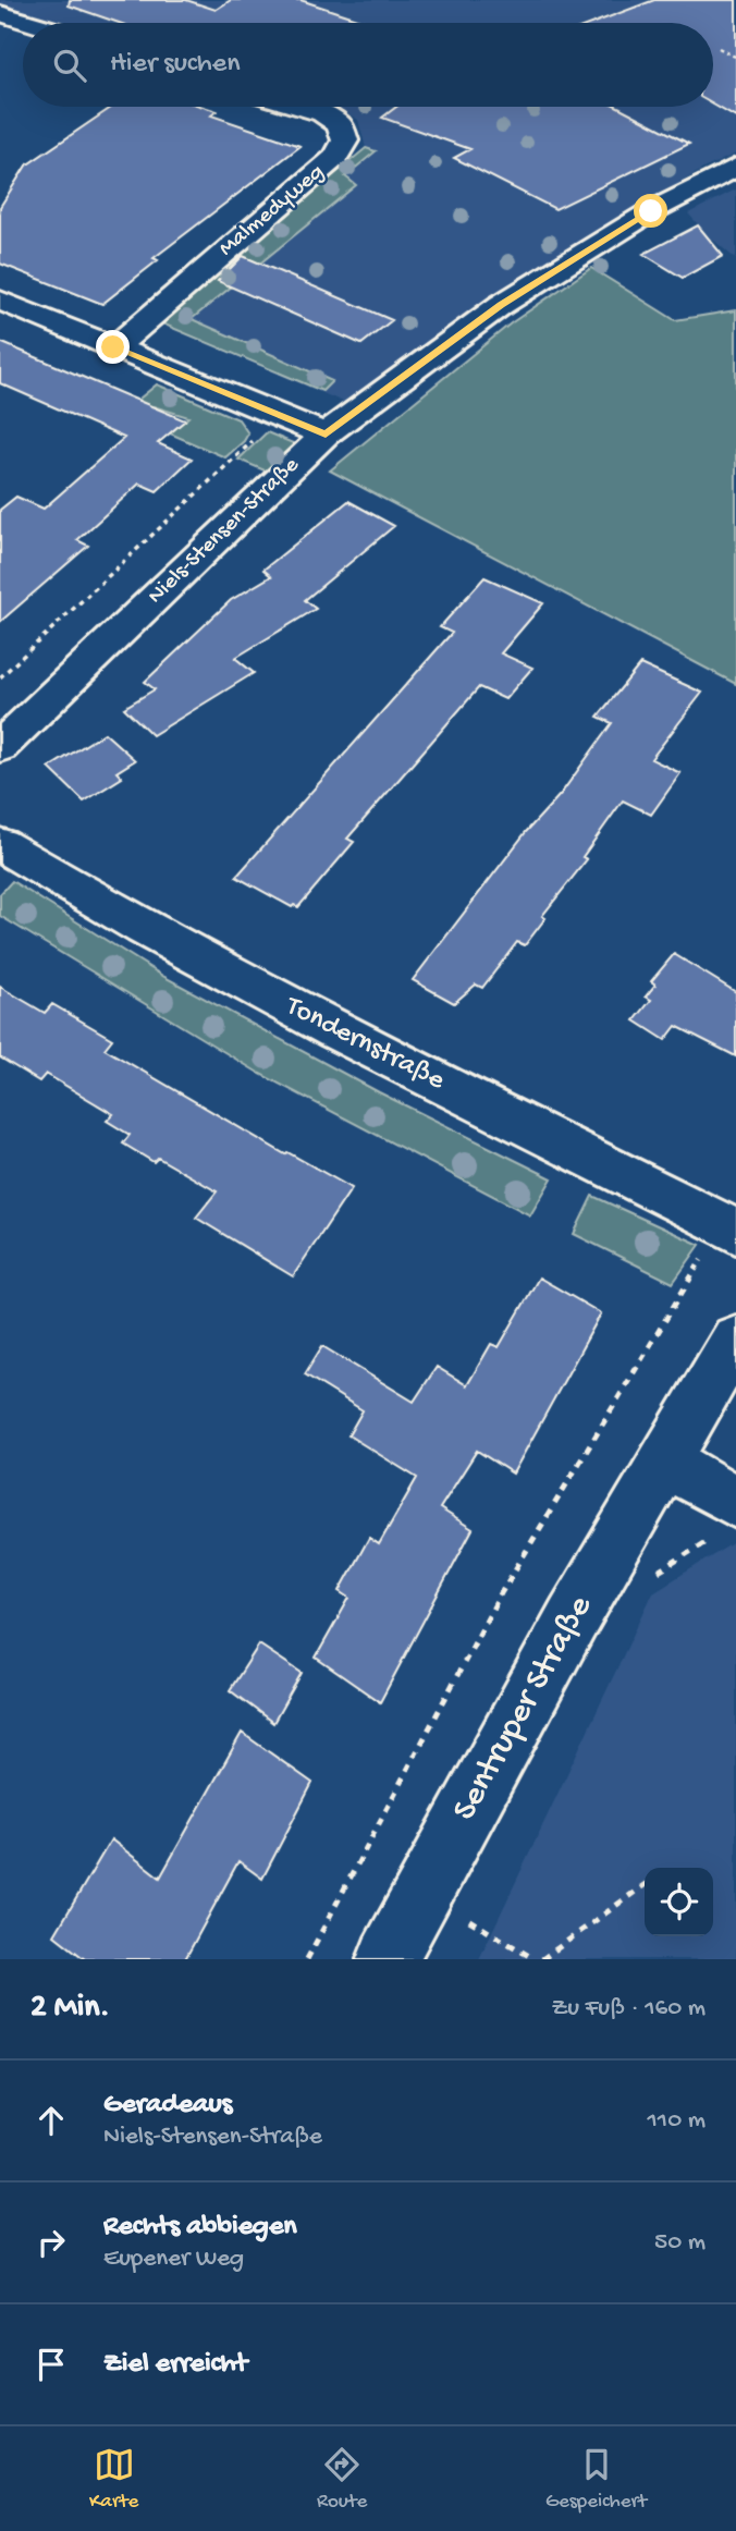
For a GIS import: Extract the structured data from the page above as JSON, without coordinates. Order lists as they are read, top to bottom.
{
  "streets": {
    "street": [
      "Malmedyweg",
      "Niels-Stensen-Straße",
      "Tondernstraße",
      "Sentruper Straße"
    ]
  },
  "page": {
    "search": "Hier suchen",
    "heading": ["2 Min.", "Zu Fuß · 160 m"],
    "list": [
      ["Geradeaus", "Niels-Stensen-Straße", "110 m"],
      ["Rechts abbiegen", "Eupener Weg", "50 m"],
      "Ziel erreicht"
    ],
    "nav": ["Karte", "Route", "Gespeichert"]
  }
}
